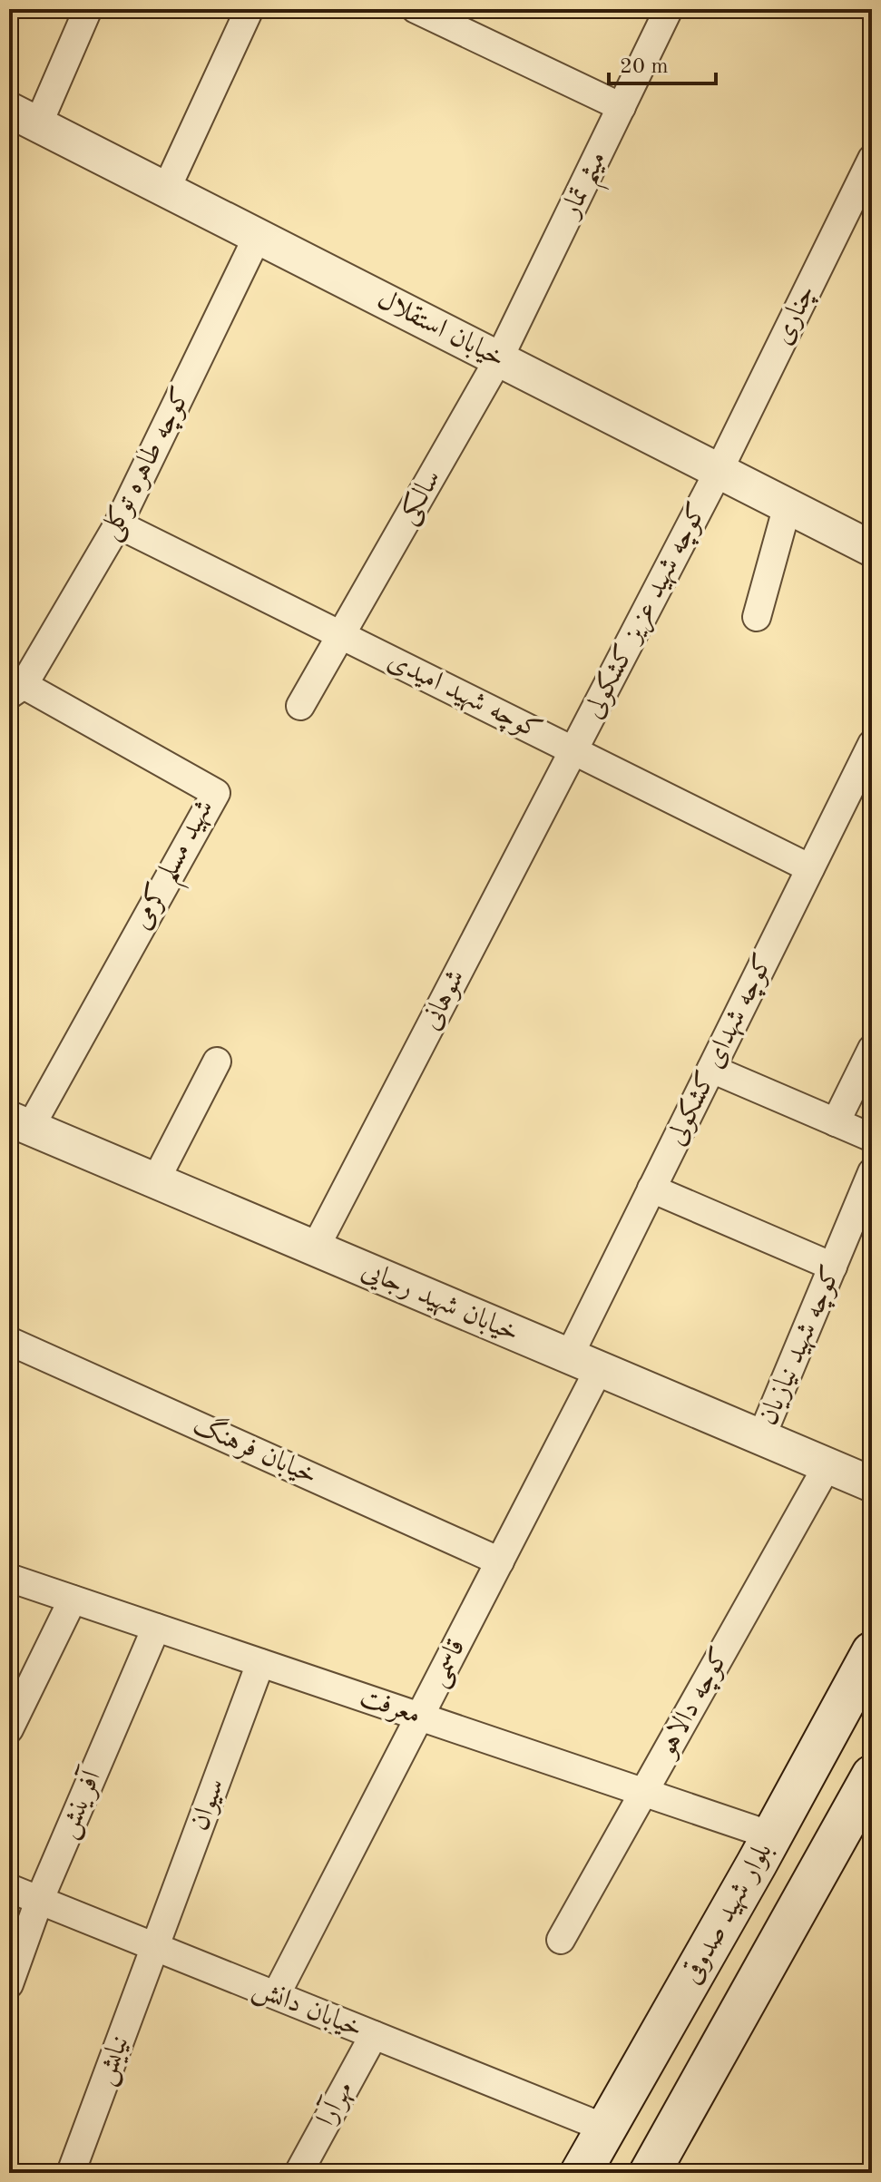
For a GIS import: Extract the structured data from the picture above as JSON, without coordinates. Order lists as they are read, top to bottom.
{
  "streets": {
    "main road": ["بلوار شهید صدوقی"],
    "street": [
      "میثم تمار",
      "چناری",
      "خیابان استقلال",
      "کوچه طاهره توکلی",
      "سالکی",
      "کوچه شهید عزیز کشکولی",
      "کوچه شهید امیدی",
      "شهید مسلم کرمی",
      "شوهانی",
      "کوچه شهدای کشکولی",
      "خیابان شهید رجایی",
      "کوچه شهید نیازیان",
      "خیابان فرهنگ",
      "قاسمی",
      "کوچه دالاهو",
      "معرفت",
      "آفرینش",
      "سیوان",
      "خیابان دانش",
      "نیایش",
      "مهرآرا"
    ]
  },
  "crossings": [
    ["میثم تمار", "خیابان استقلال"],
    ["میثم تمار", "سالکی"],
    ["چناری", "خیابان استقلال"],
    ["چناری", "کوچه شهید عزیز کشکولی"],
    ["خیابان استقلال", "کوچه طاهره توکلی"],
    ["خیابان استقلال", "سالکی"],
    ["خیابان استقلال", "کوچه شهید عزیز کشکولی"],
    ["کوچه طاهره توکلی", "کوچه شهید امیدی"],
    ["کوچه طاهره توکلی", "شهید مسلم کرمی"],
    ["سالکی", "کوچه شهید امیدی"],
    ["کوچه شهید عزیز کشکولی", "کوچه شهید امیدی"],
    ["کوچه شهید عزیز کشکولی", "شوهانی"],
    ["کوچه شهید امیدی", "شوهانی"],
    ["کوچه شهید امیدی", "کوچه شهدای کشکولی"],
    ["شهید مسلم کرمی", "خیابان شهید رجایی"],
    ["شوهانی", "خیابان شهید رجایی"],
    ["کوچه شهدای کشکولی", "خیابان شهید رجایی"],
    ["کوچه شهدای کشکولی", "قاسمی"],
    ["خیابان شهید رجایی", "کوچه شهید نیازیان"],
    ["خیابان شهید رجایی", "قاسمی"],
    ["خیابان شهید رجایی", "کوچه دالاهو"],
    ["خیابان فرهنگ", "قاسمی"],
    ["قاسمی", "معرفت"],
    ["قاسمی", "خیابان دانش"],
    ["کوچه دالاهو", "معرفت"],
    ["معرفت", "آفرینش"],
    ["معرفت", "سیوان"],
    ["معرفت", "بلوار شهید صدوقی"],
    ["آفرینش", "خیابان دانش"],
    ["سیوان", "خیابان دانش"],
    ["سیوان", "نیایش"],
    ["بلوار شهید صدوقی", "خیابان دانش"],
    ["خیابان دانش", "نیایش"],
    ["خیابان دانش", "مهرآرا"]
  ],
  "scale_bar": "20 m"
}
